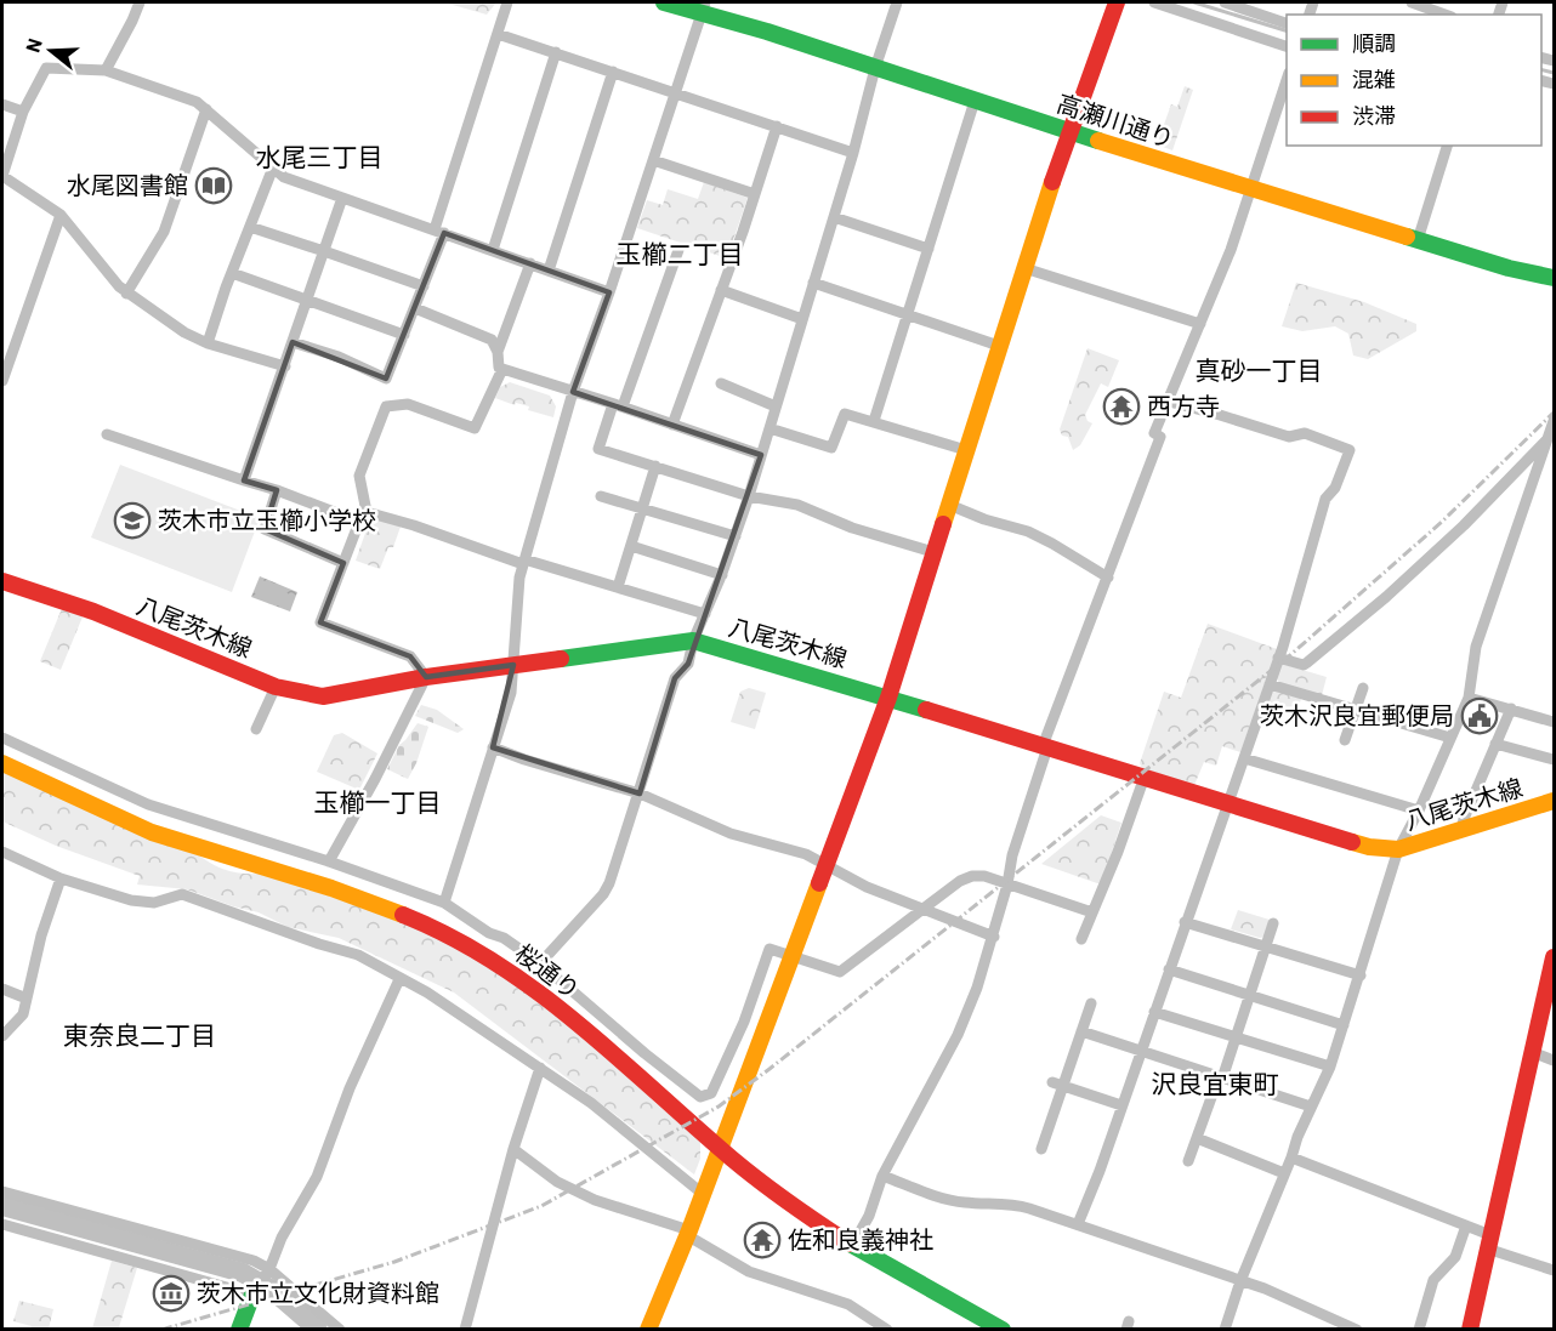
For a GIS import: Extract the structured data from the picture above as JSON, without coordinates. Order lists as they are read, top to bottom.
{
  "streets": {
    "street": ["高瀬川通り", "八尾茨木線", "桜通り"]
  },
  "districts": [
    "水尾三丁目",
    "玉櫛二丁目",
    "真砂一丁目",
    "玉櫛一丁目",
    "東奈良二丁目",
    "沢良宜東町"
  ],
  "places": {
    "library": ["水尾図書館"],
    "temple": ["西方寺", "佐和良義神社"],
    "school or university": ["茨木市立玉櫛小学校"],
    "public building": ["茨木沢良宜郵便局"],
    "museum": ["茨木市立文化財資料館"]
  },
  "legend": ["順調", "混雑", "渋滞"],
  "north": "left"
}
